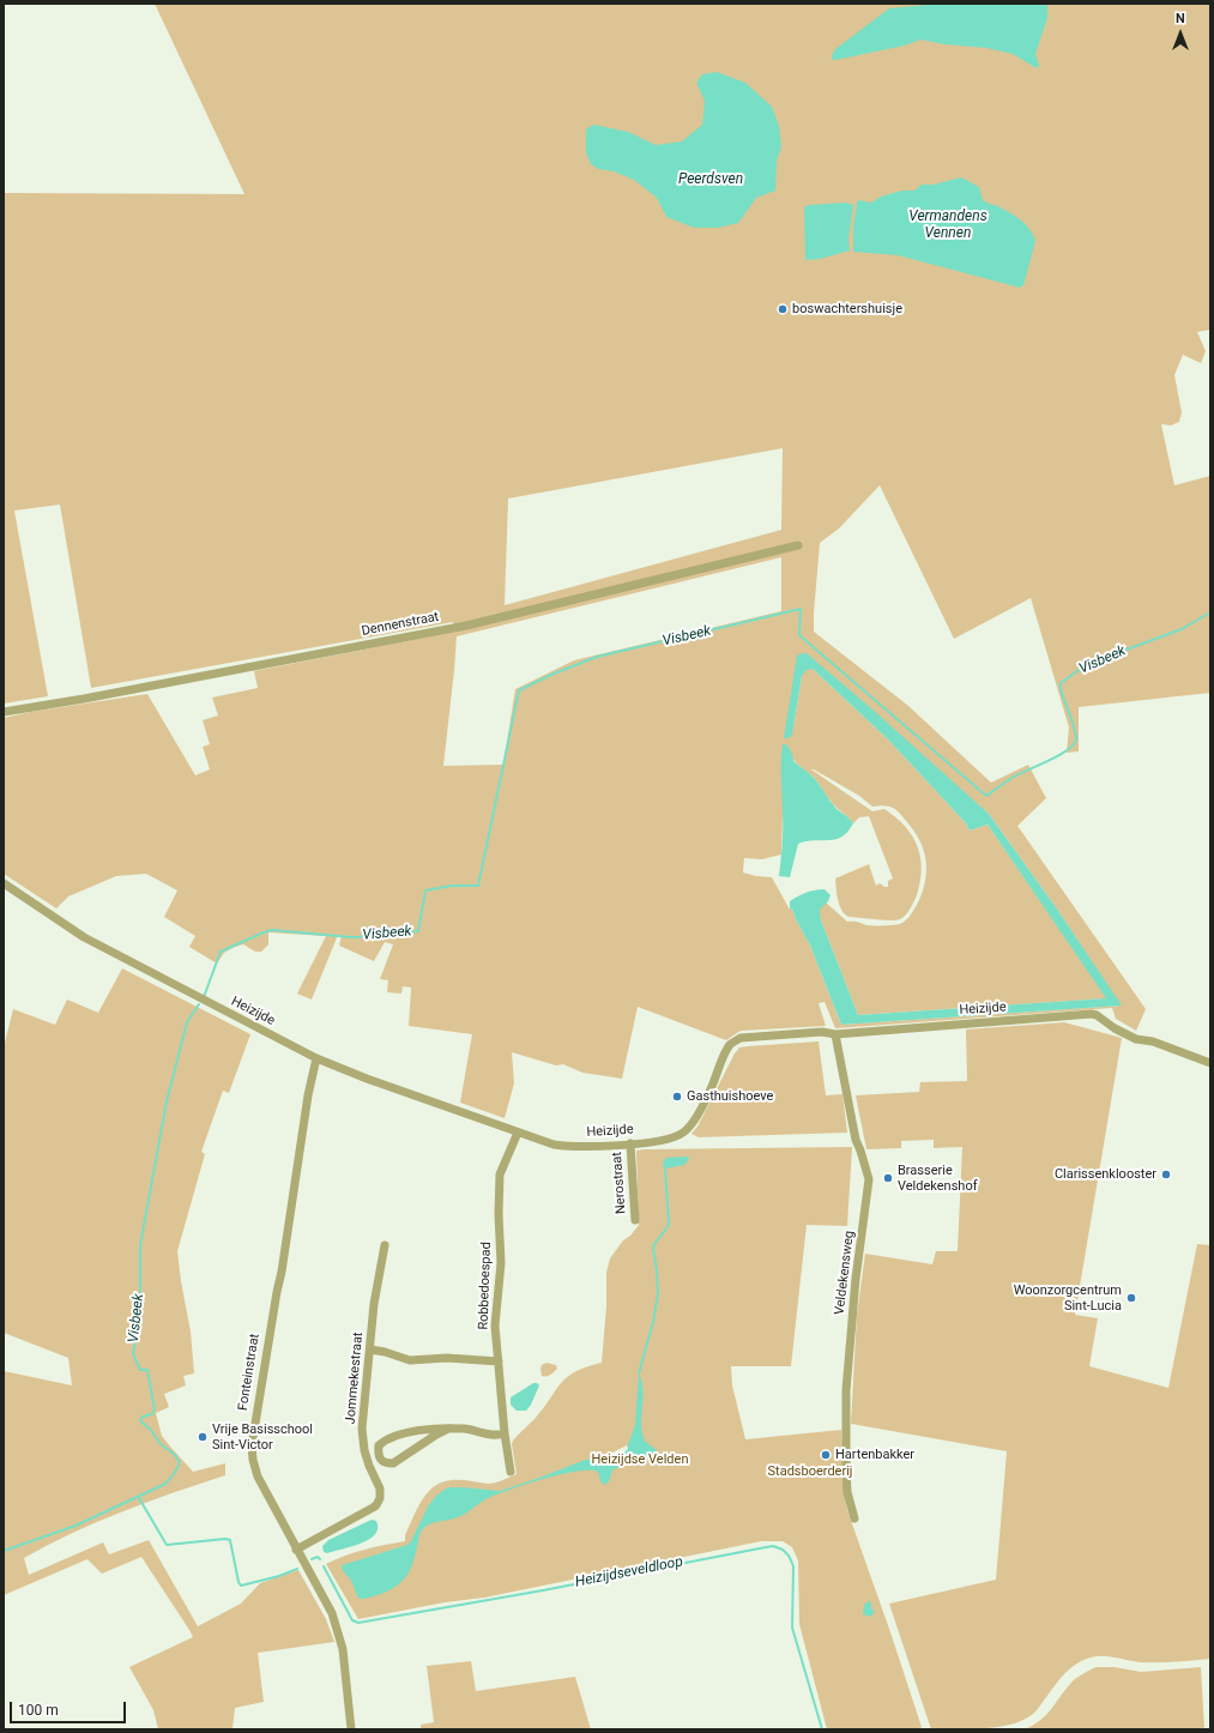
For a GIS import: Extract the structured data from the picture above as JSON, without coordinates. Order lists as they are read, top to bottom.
{
  "streets": {
    "street": [
      "Dennenstraat",
      "Heizijde",
      "Nerostraat",
      "Veldekensweg",
      "Robbedoespad",
      "Fonteinstraat",
      "Jommekestraat"
    ]
  },
  "crossings": [
    ["Heizijde", "Nerostraat"],
    ["Heizijde", "Veldekensweg"],
    ["Heizijde", "Robbedoespad"],
    ["Heizijde", "Fonteinstraat"],
    ["Fonteinstraat", "Jommekestraat"]
  ],
  "water": [
    "Peerdsven",
    "Vermandens Vennen",
    "Visbeek",
    "Heizijdseveldloop"
  ],
  "parks": ["Heizijdse Velden", "Stadsboerderij"],
  "places": [
    "boswachtershuisje",
    "Gasthuishoeve",
    "Clarissenklooster",
    "Brasserie Veldekenshof",
    "Woonzorgcentrum Sint-Lucia",
    "Vrije Basisschool Sint-Victor",
    "Hartenbakker"
  ],
  "scale_bar": "100 m",
  "north": "top"
}
